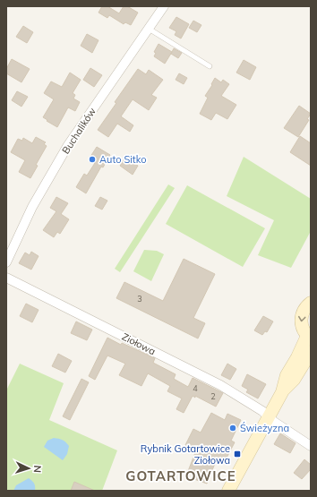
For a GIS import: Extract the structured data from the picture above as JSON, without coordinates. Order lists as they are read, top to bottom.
{
  "streets": {
    "street": ["Buchalików", "Ziołowa"]
  },
  "districts": ["GOTARTOWICE"],
  "places": {
    "other": ["Auto Sitko", "Świeżyzna"],
    "transit": ["Rybnik Gotartowice Ziołowa"]
  },
  "house_numbers": ["3", "4", "2"],
  "north": "right"
}
